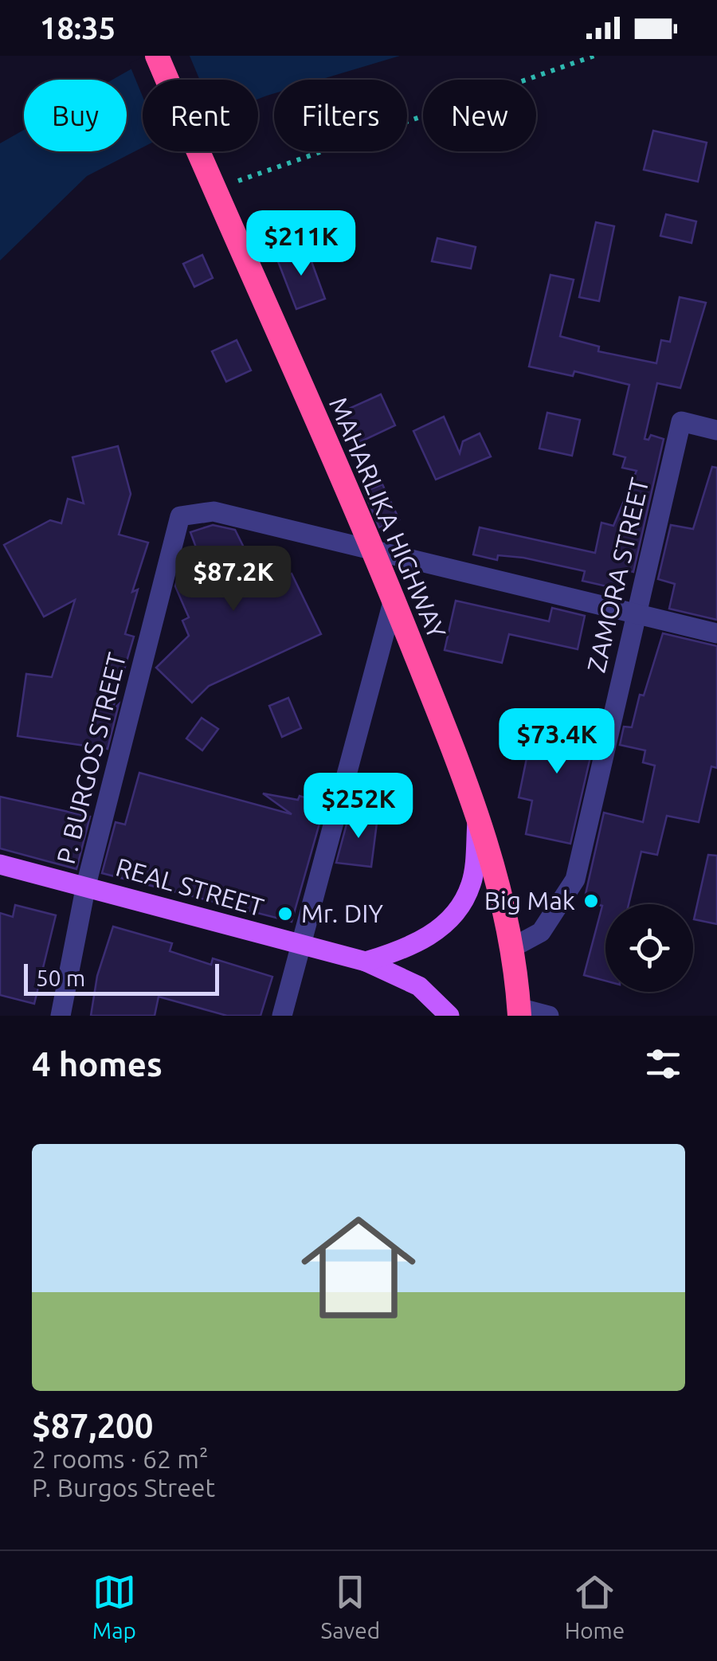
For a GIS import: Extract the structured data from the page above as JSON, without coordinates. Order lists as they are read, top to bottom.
{
  "streets": {
    "highway": ["MAHARLIKA HIGHWAY"],
    "main road": ["REAL STREET"],
    "street": ["ZAMORA STREET", "P. BURGOS STREET"]
  },
  "crossings": [
    ["MAHARLIKA HIGHWAY", "ZAMORA STREET"],
    ["MAHARLIKA HIGHWAY", "P. BURGOS STREET"],
    ["P. BURGOS STREET", "REAL STREET"]
  ],
  "places": ["Big Mak", "Mr. DIY"],
  "scale_bar": "50 m",
  "page": {
    "status": "18:35",
    "chip": [
      "Buy",
      "Rent",
      "Filters",
      "New"
    ],
    "price": [
      "$211K",
      "$87.2K",
      "$73.4K",
      "$252K"
    ],
    "scale": "50 m",
    "heading": "4 homes",
    "list": [
      {
        "name": "$87,200",
        "note": "2 rooms · 62 m² · P. Burgos Street"
      }
    ],
    "tabs": ["Map", "Saved", "Home"]
  }
}
